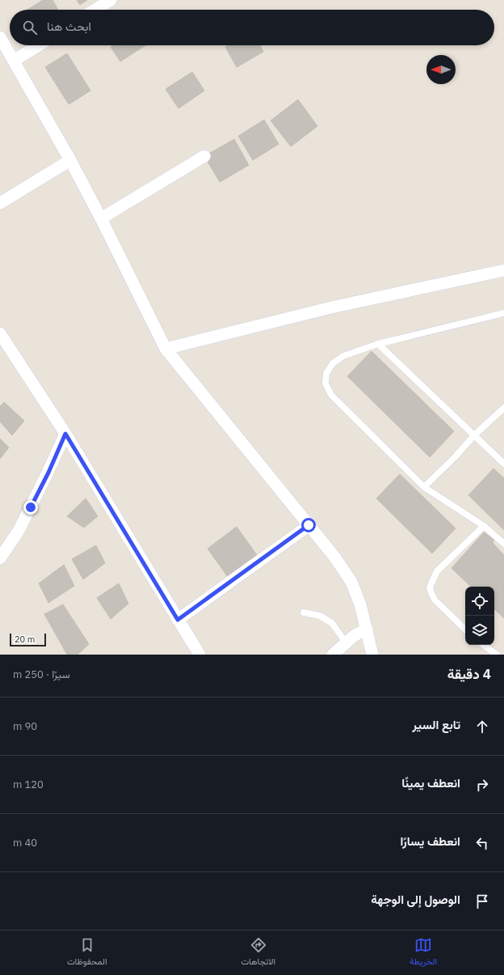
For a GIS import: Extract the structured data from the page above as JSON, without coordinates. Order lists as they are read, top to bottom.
{
  "scale_bar": "20 m",
  "north": "left",
  "page": {
    "search": "ابحث هنا",
    "scale": "20 m",
    "heading": ["4 دقيقة", "سيرًا · 250 m"],
    "list": [
      ["تابع السير", "90 m"],
      ["انعطف يمينًا", "120 m"],
      ["انعطف يسارًا", "40 m"],
      "الوصول إلى الوجهة"
    ],
    "nav": ["الخريطة", "الاتجاهات", "المحفوظات"]
  }
}
